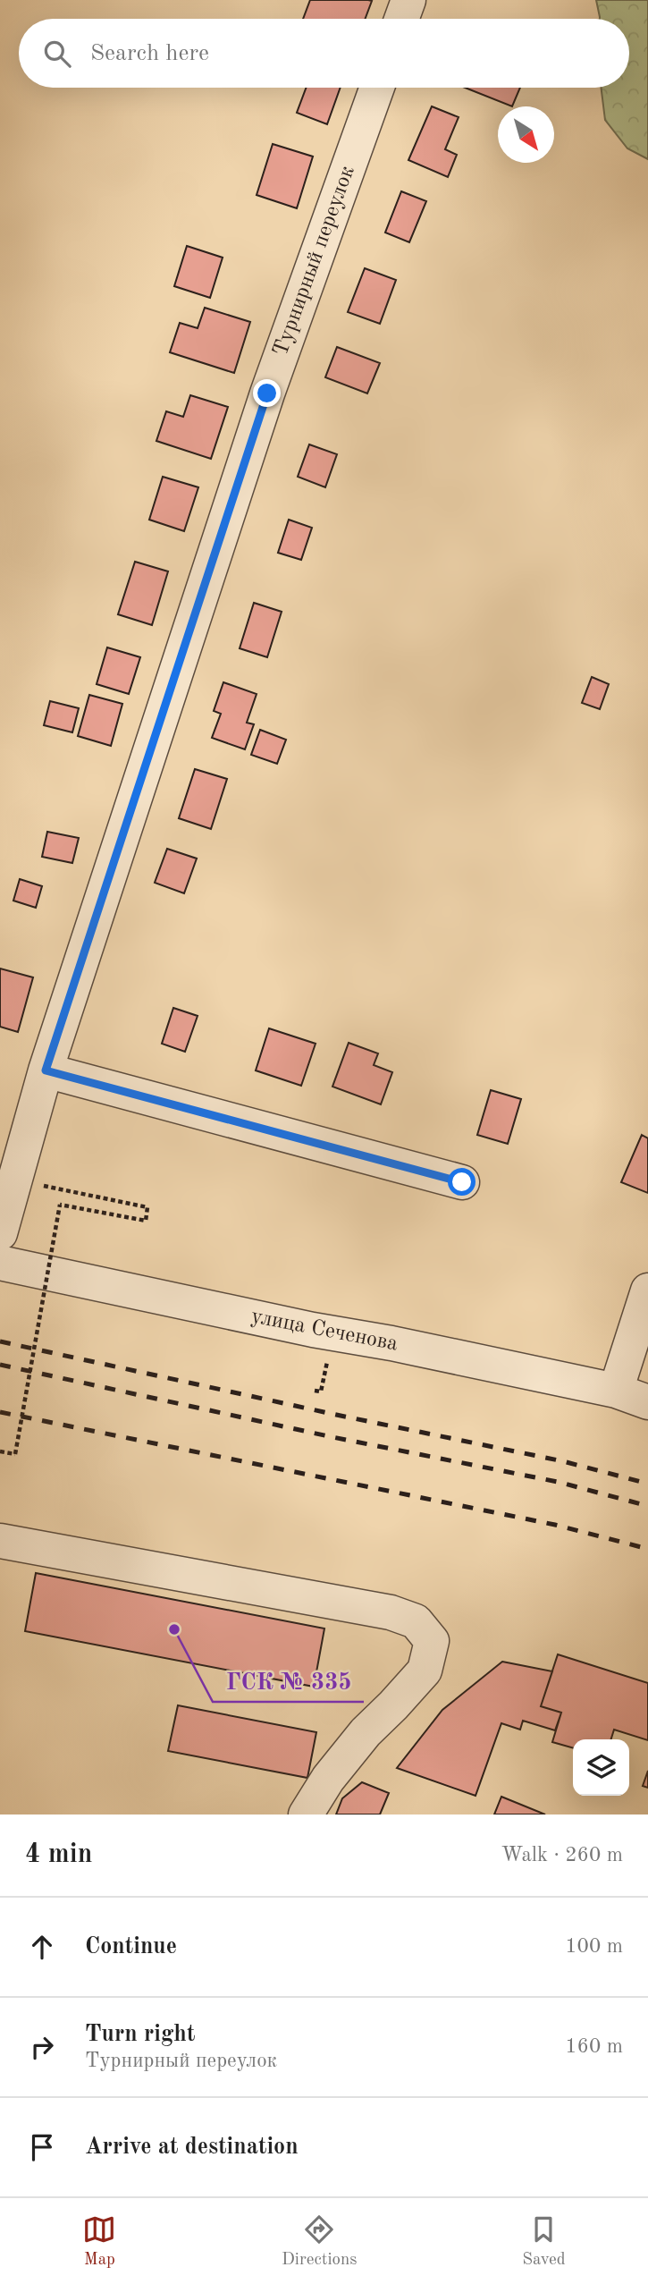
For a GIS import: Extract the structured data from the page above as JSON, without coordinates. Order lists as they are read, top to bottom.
{
  "streets": {
    "street": ["Турнирный переулок", "улица Сеченова"]
  },
  "places": ["ГСК № 335"],
  "north": "bottom right",
  "page": {
    "search": "Search here",
    "heading": ["4 min", "Walk · 260 m"],
    "list": [
      ["Continue", "100 m"],
      ["Turn right", "Турнирный переулок", "160 m"],
      "Arrive at destination"
    ],
    "nav": ["Map", "Directions", "Saved"]
  }
}
